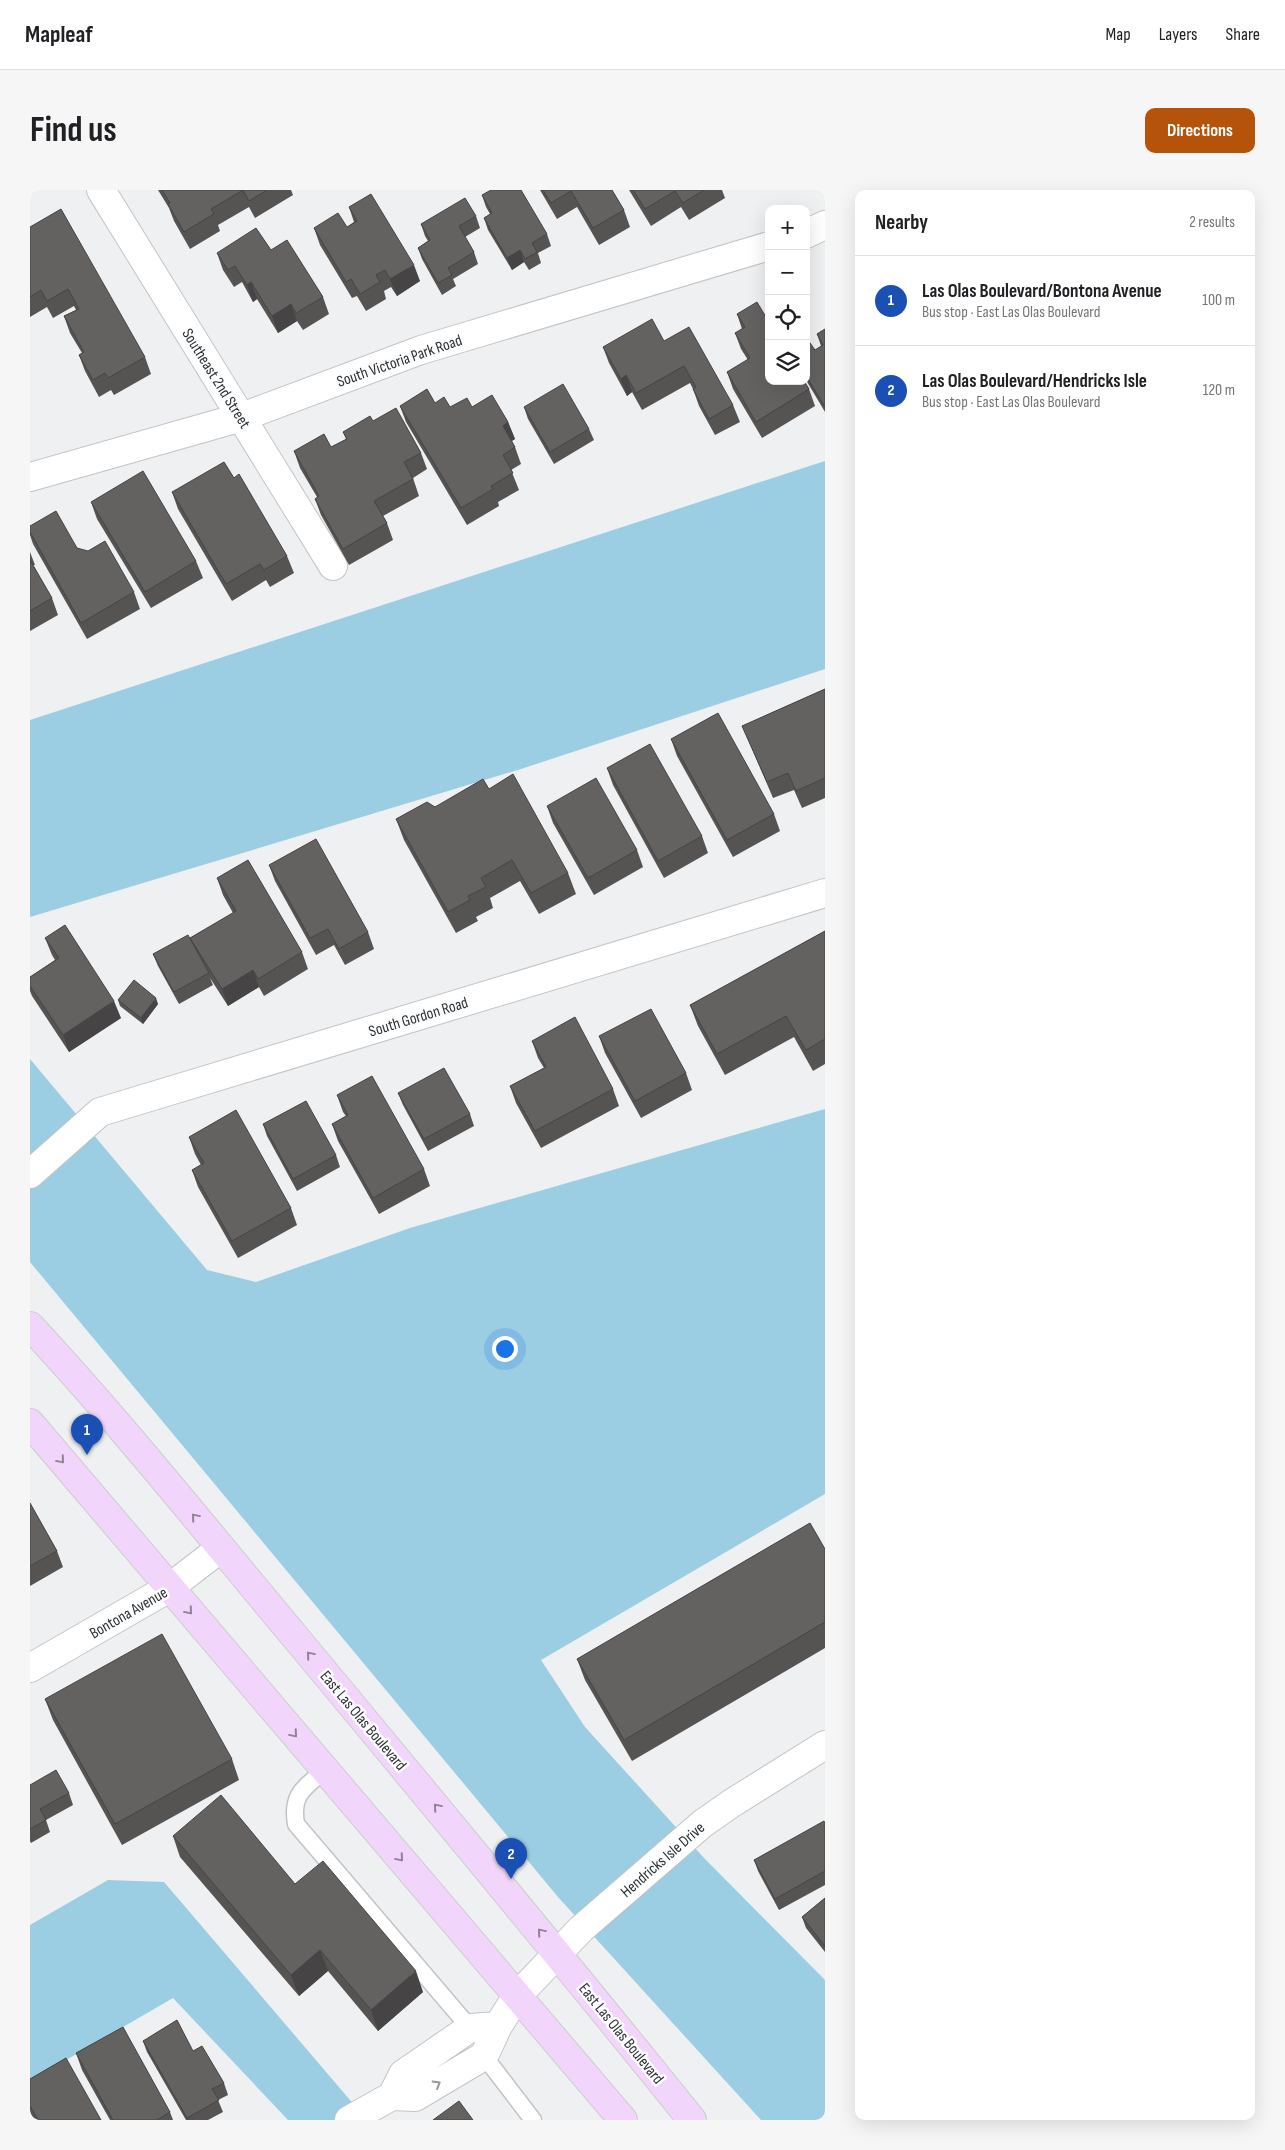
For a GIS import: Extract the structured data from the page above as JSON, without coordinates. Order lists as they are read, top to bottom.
{
  "streets": {
    "main road": ["East Las Olas Boulevard"],
    "street": [
      "South Victoria Park Road",
      "Southeast 2nd Street",
      "South Gordon Road",
      "Bontona Avenue",
      "Hendricks Isle Drive"
    ]
  },
  "crossings": [
    ["South Victoria Park Road", "Southeast 2nd Street"],
    ["Bontona Avenue", "East Las Olas Boulevard"],
    ["East Las Olas Boulevard", "Hendricks Isle Drive"]
  ],
  "page": {
    "header": "Mapleaf",
    "nav": ["Map", "Layers", "Share"],
    "buttons": "Directions",
    "title": "Find us",
    "heading": ["Nearby", "2 results"],
    "map_buttons": ["+", "−"],
    "list": [
      {
        "mark": "1",
        "name": "Las Olas Boulevard/Bontona Avenue",
        "note": "Bus stop · East Las Olas Boulevard",
        "value": "100 m"
      },
      {
        "mark": "2",
        "name": "Las Olas Boulevard/Hendricks Isle",
        "note": "Bus stop · East Las Olas Boulevard",
        "value": "120 m"
      }
    ],
    "pins": ["1", "2"]
  }
}
